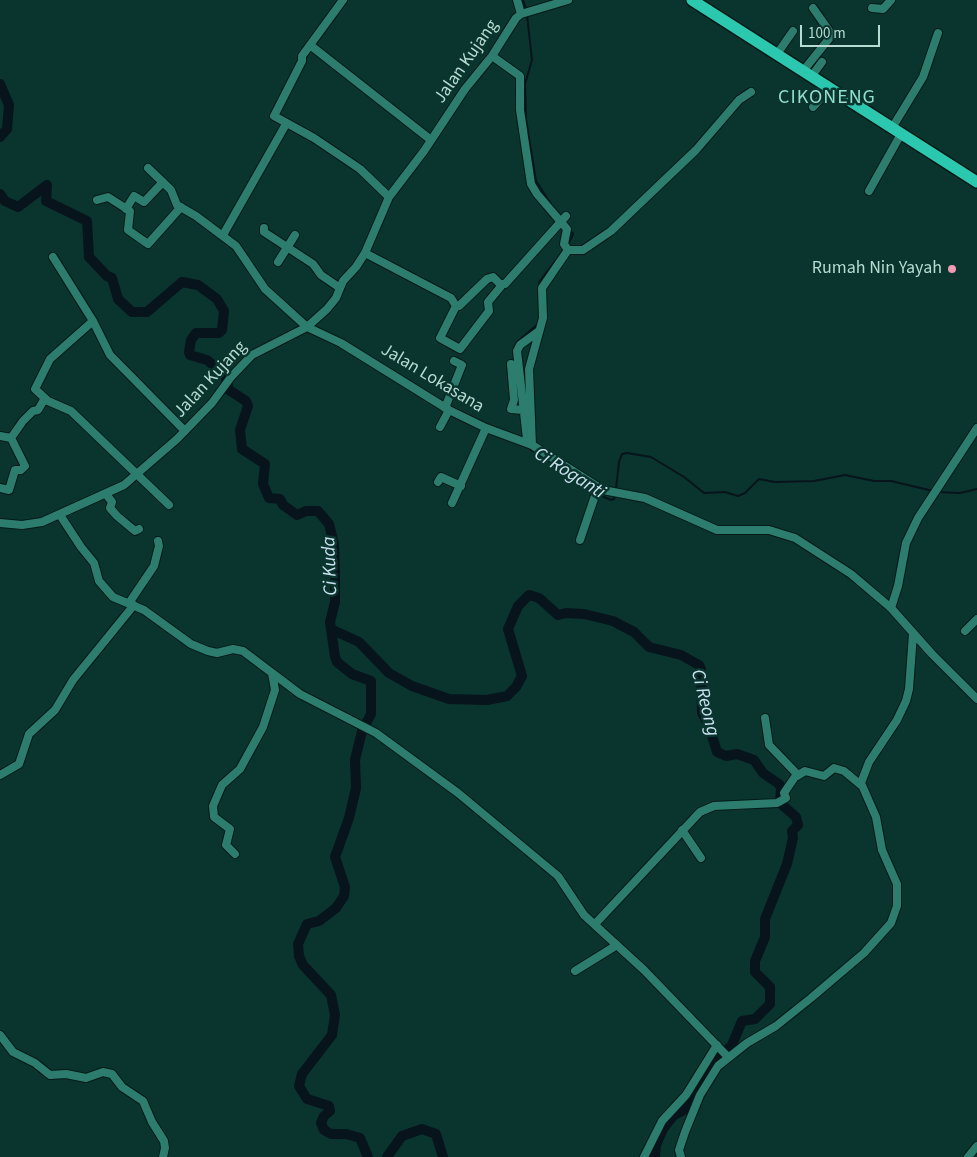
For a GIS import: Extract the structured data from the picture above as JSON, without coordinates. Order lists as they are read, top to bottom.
{
  "streets": {
    "street": ["Jalan Kujang", "Jalan Lokasana"]
  },
  "crossings": [
    ["Jalan Kujang", "Jalan Lokasana"]
  ],
  "districts": ["CIKONENG"],
  "water": ["Ci Roganti", "Ci Kuda", "Ci Reong"],
  "places": ["Rumah Nin Yayah"],
  "scale_bar": "100 m"
}
